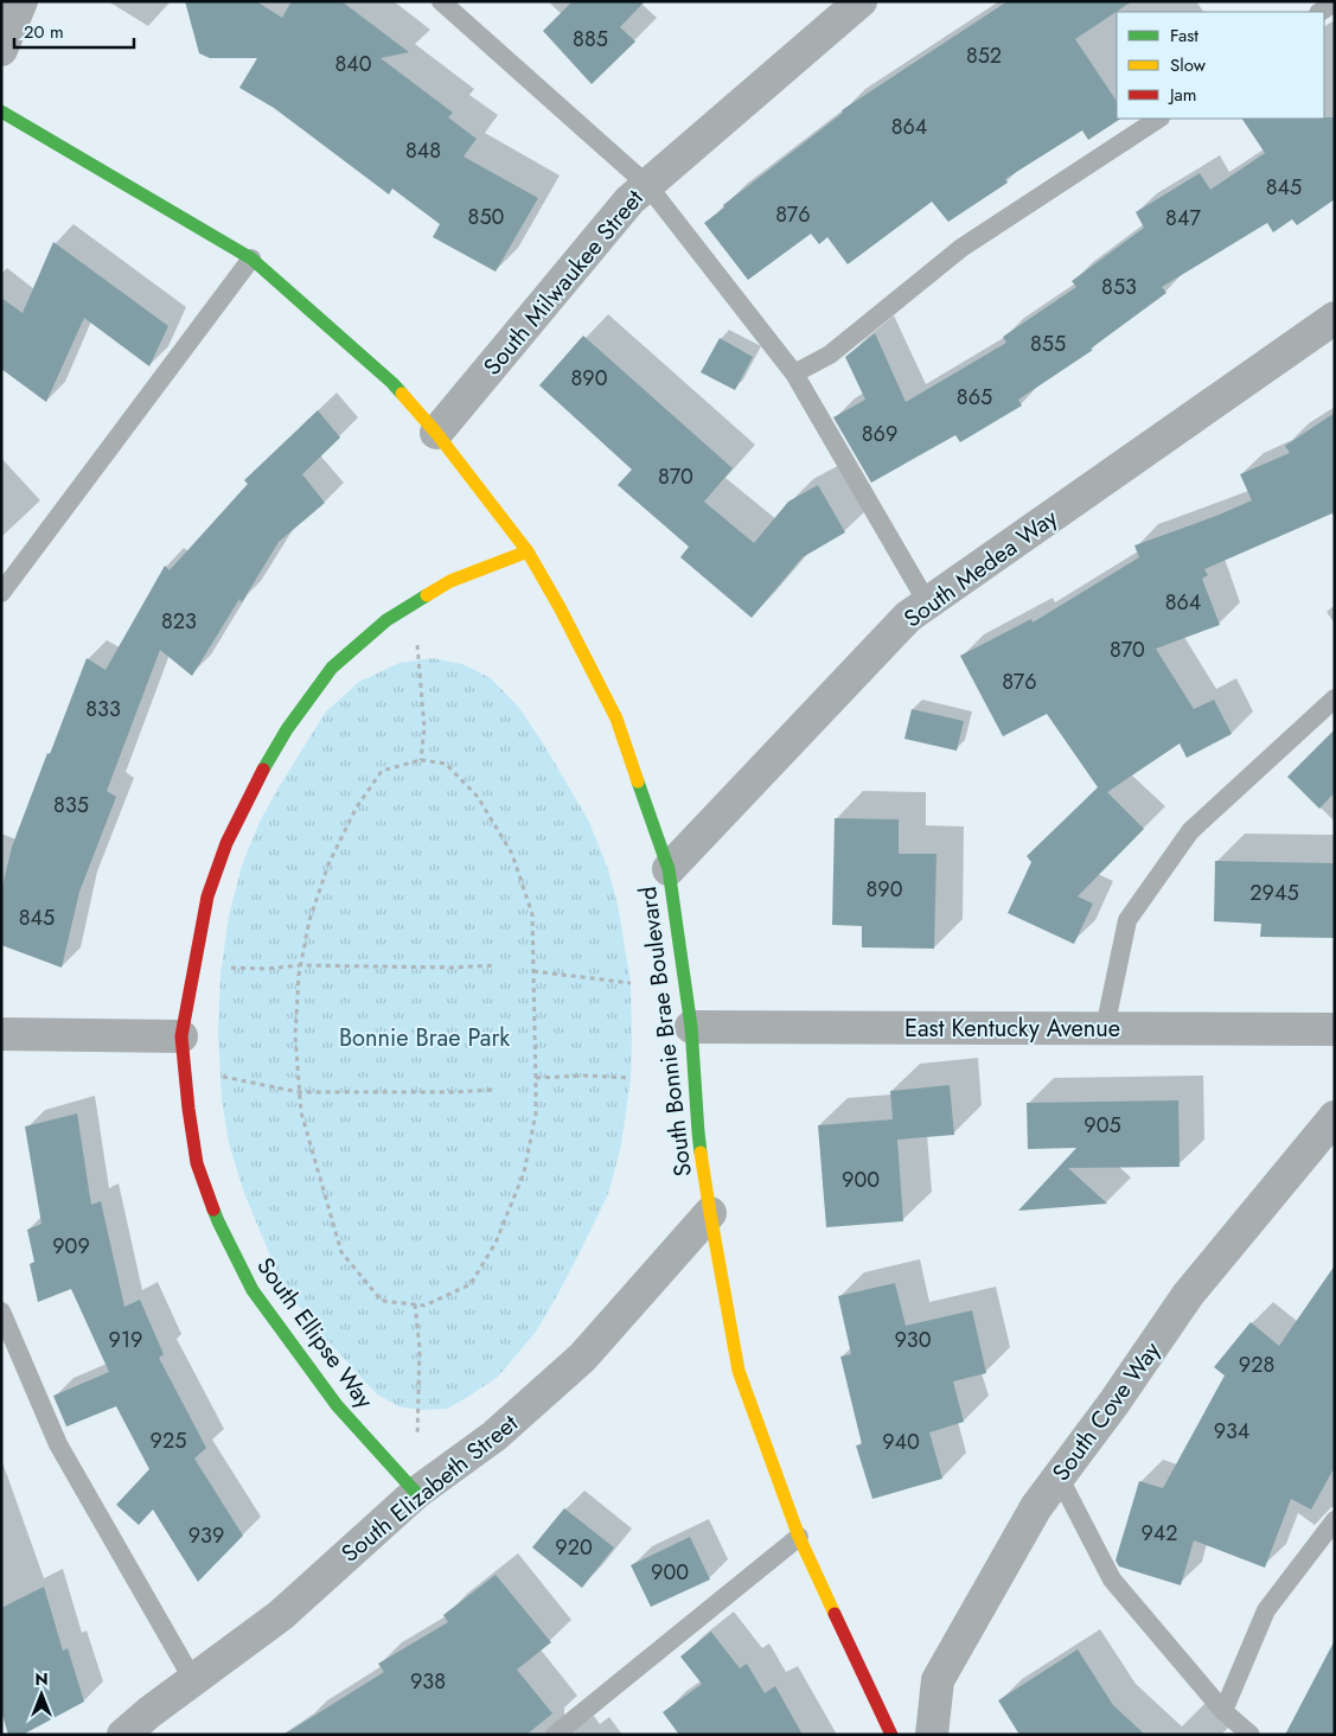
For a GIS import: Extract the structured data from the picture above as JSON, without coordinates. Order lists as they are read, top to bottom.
{
  "streets": {
    "street": [
      "South Milwaukee Street",
      "South Medea Way",
      "East Kentucky Avenue",
      "South Bonnie Brae Boulevard",
      "South Ellipse Way",
      "South Cove Way",
      "South Elizabeth Street"
    ]
  },
  "crossings": [
    ["South Milwaukee Street", "South Bonnie Brae Boulevard"],
    ["South Medea Way", "South Bonnie Brae Boulevard"],
    ["East Kentucky Avenue", "South Bonnie Brae Boulevard"],
    ["South Bonnie Brae Boulevard", "South Ellipse Way"],
    ["South Bonnie Brae Boulevard", "South Elizabeth Street"],
    ["South Ellipse Way", "South Elizabeth Street"]
  ],
  "parks": ["Bonnie Brae Park"],
  "house_numbers": [
    "885",
    "852",
    "840",
    "864",
    "848",
    "845",
    "876",
    "850",
    "847",
    "853",
    "855",
    "890",
    "865",
    "869",
    "870",
    "864",
    "823",
    "870",
    "876",
    "833",
    "835",
    "890",
    "2945",
    "845",
    "905",
    "900",
    "909",
    "919",
    "930",
    "928",
    "934",
    "925",
    "940",
    "942",
    "939",
    "920",
    "900",
    "938"
  ],
  "legend": ["Fast", "Slow", "Jam"],
  "scale_bar": "20 m",
  "north": "top"
}
